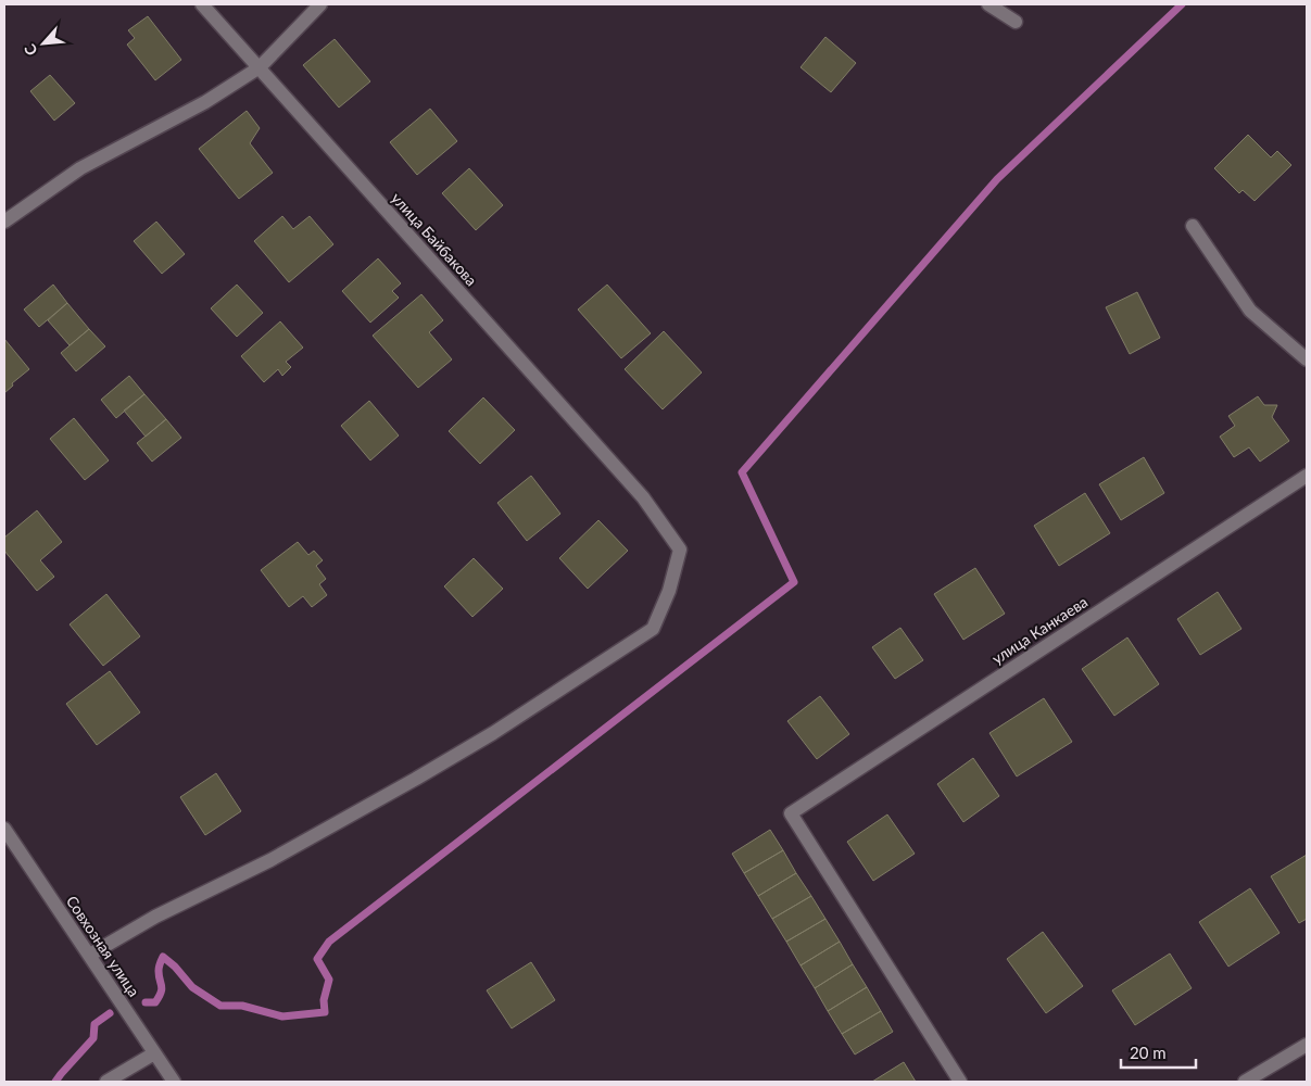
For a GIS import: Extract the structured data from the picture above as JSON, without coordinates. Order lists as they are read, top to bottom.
{
  "streets": {
    "street": ["улица Байбакова", "улица Канкаева", "Совхозная улица"]
  },
  "crossings": [
    ["улица Байбакова", "Совхозная улица"]
  ],
  "scale_bar": "20 m",
  "north": "bottom left"
}
